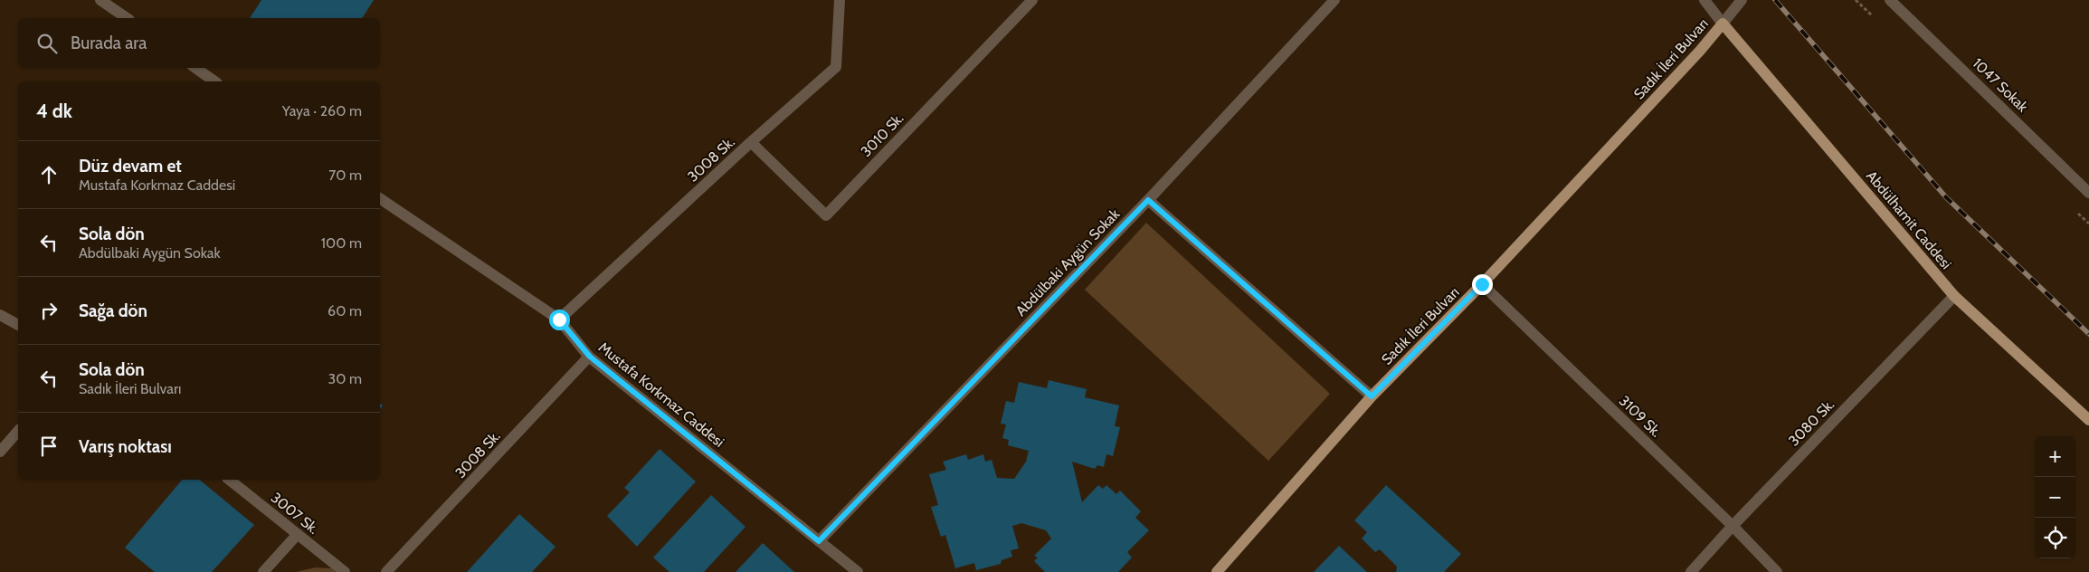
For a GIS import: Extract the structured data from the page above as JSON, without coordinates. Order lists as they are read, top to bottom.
{
  "streets": {
    "main road": ["Sadık İleri Bulvarı", "Abdülhamit Caddesi"],
    "street": [
      "1047 Sokak",
      "3010 Sk.",
      "3008 Sk.",
      "Abdülbaki Aygün Sokak",
      "Mustafa Korkmaz Caddesi",
      "3109 Sk.",
      "3080 Sk.",
      "3007 Sk."
    ]
  },
  "crossings": [
    ["Sadık İleri Bulvarı", "Abdülhamit Caddesi"],
    ["Sadık İleri Bulvarı", "3109 Sk."],
    ["3010 Sk.", "3008 Sk."],
    ["3008 Sk.", "Mustafa Korkmaz Caddesi"],
    ["Abdülhamit Caddesi", "3080 Sk."],
    ["Abdülbaki Aygün Sokak", "Mustafa Korkmaz Caddesi"],
    ["3109 Sk.", "3080 Sk."]
  ],
  "page": {
    "search": "Burada ara",
    "heading": ["4 dk", "Yaya · 260 m"],
    "list": [
      ["Düz devam et", "Mustafa Korkmaz Caddesi", "70 m"],
      ["Sola dön", "Abdülbaki Aygün Sokak", "100 m"],
      ["Sağa dön", "60 m"],
      ["Sola dön", "Sadık İleri Bulvarı", "30 m"],
      "Varış noktası"
    ],
    "map_buttons": ["+", "−"]
  }
}
